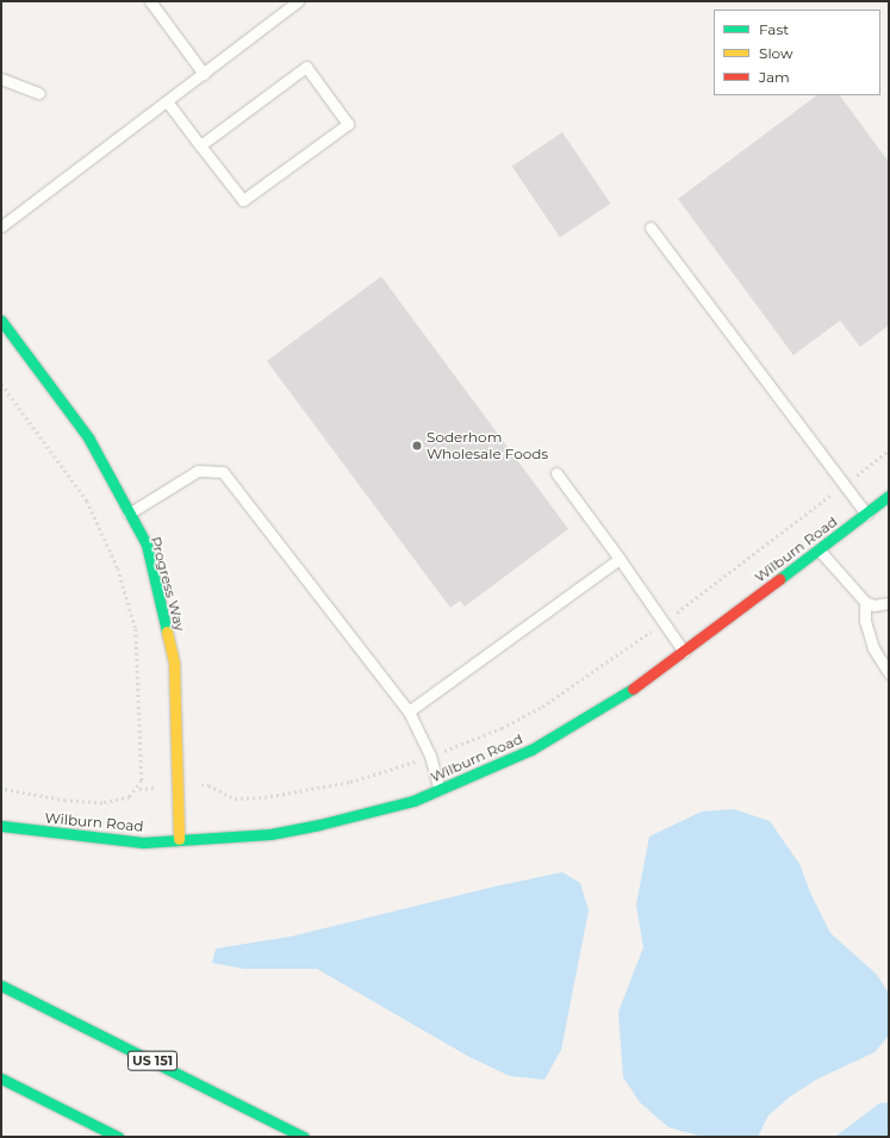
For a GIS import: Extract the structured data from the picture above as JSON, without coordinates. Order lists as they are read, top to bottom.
{
  "streets": {
    "main road": ["Wilburn Road", "Progress Way", "US 151"]
  },
  "crossings": [
    ["Wilburn Road", "Progress Way"]
  ],
  "places": ["Soderhom Wholesale Foods"],
  "legend": ["Fast", "Slow", "Jam"]
}
